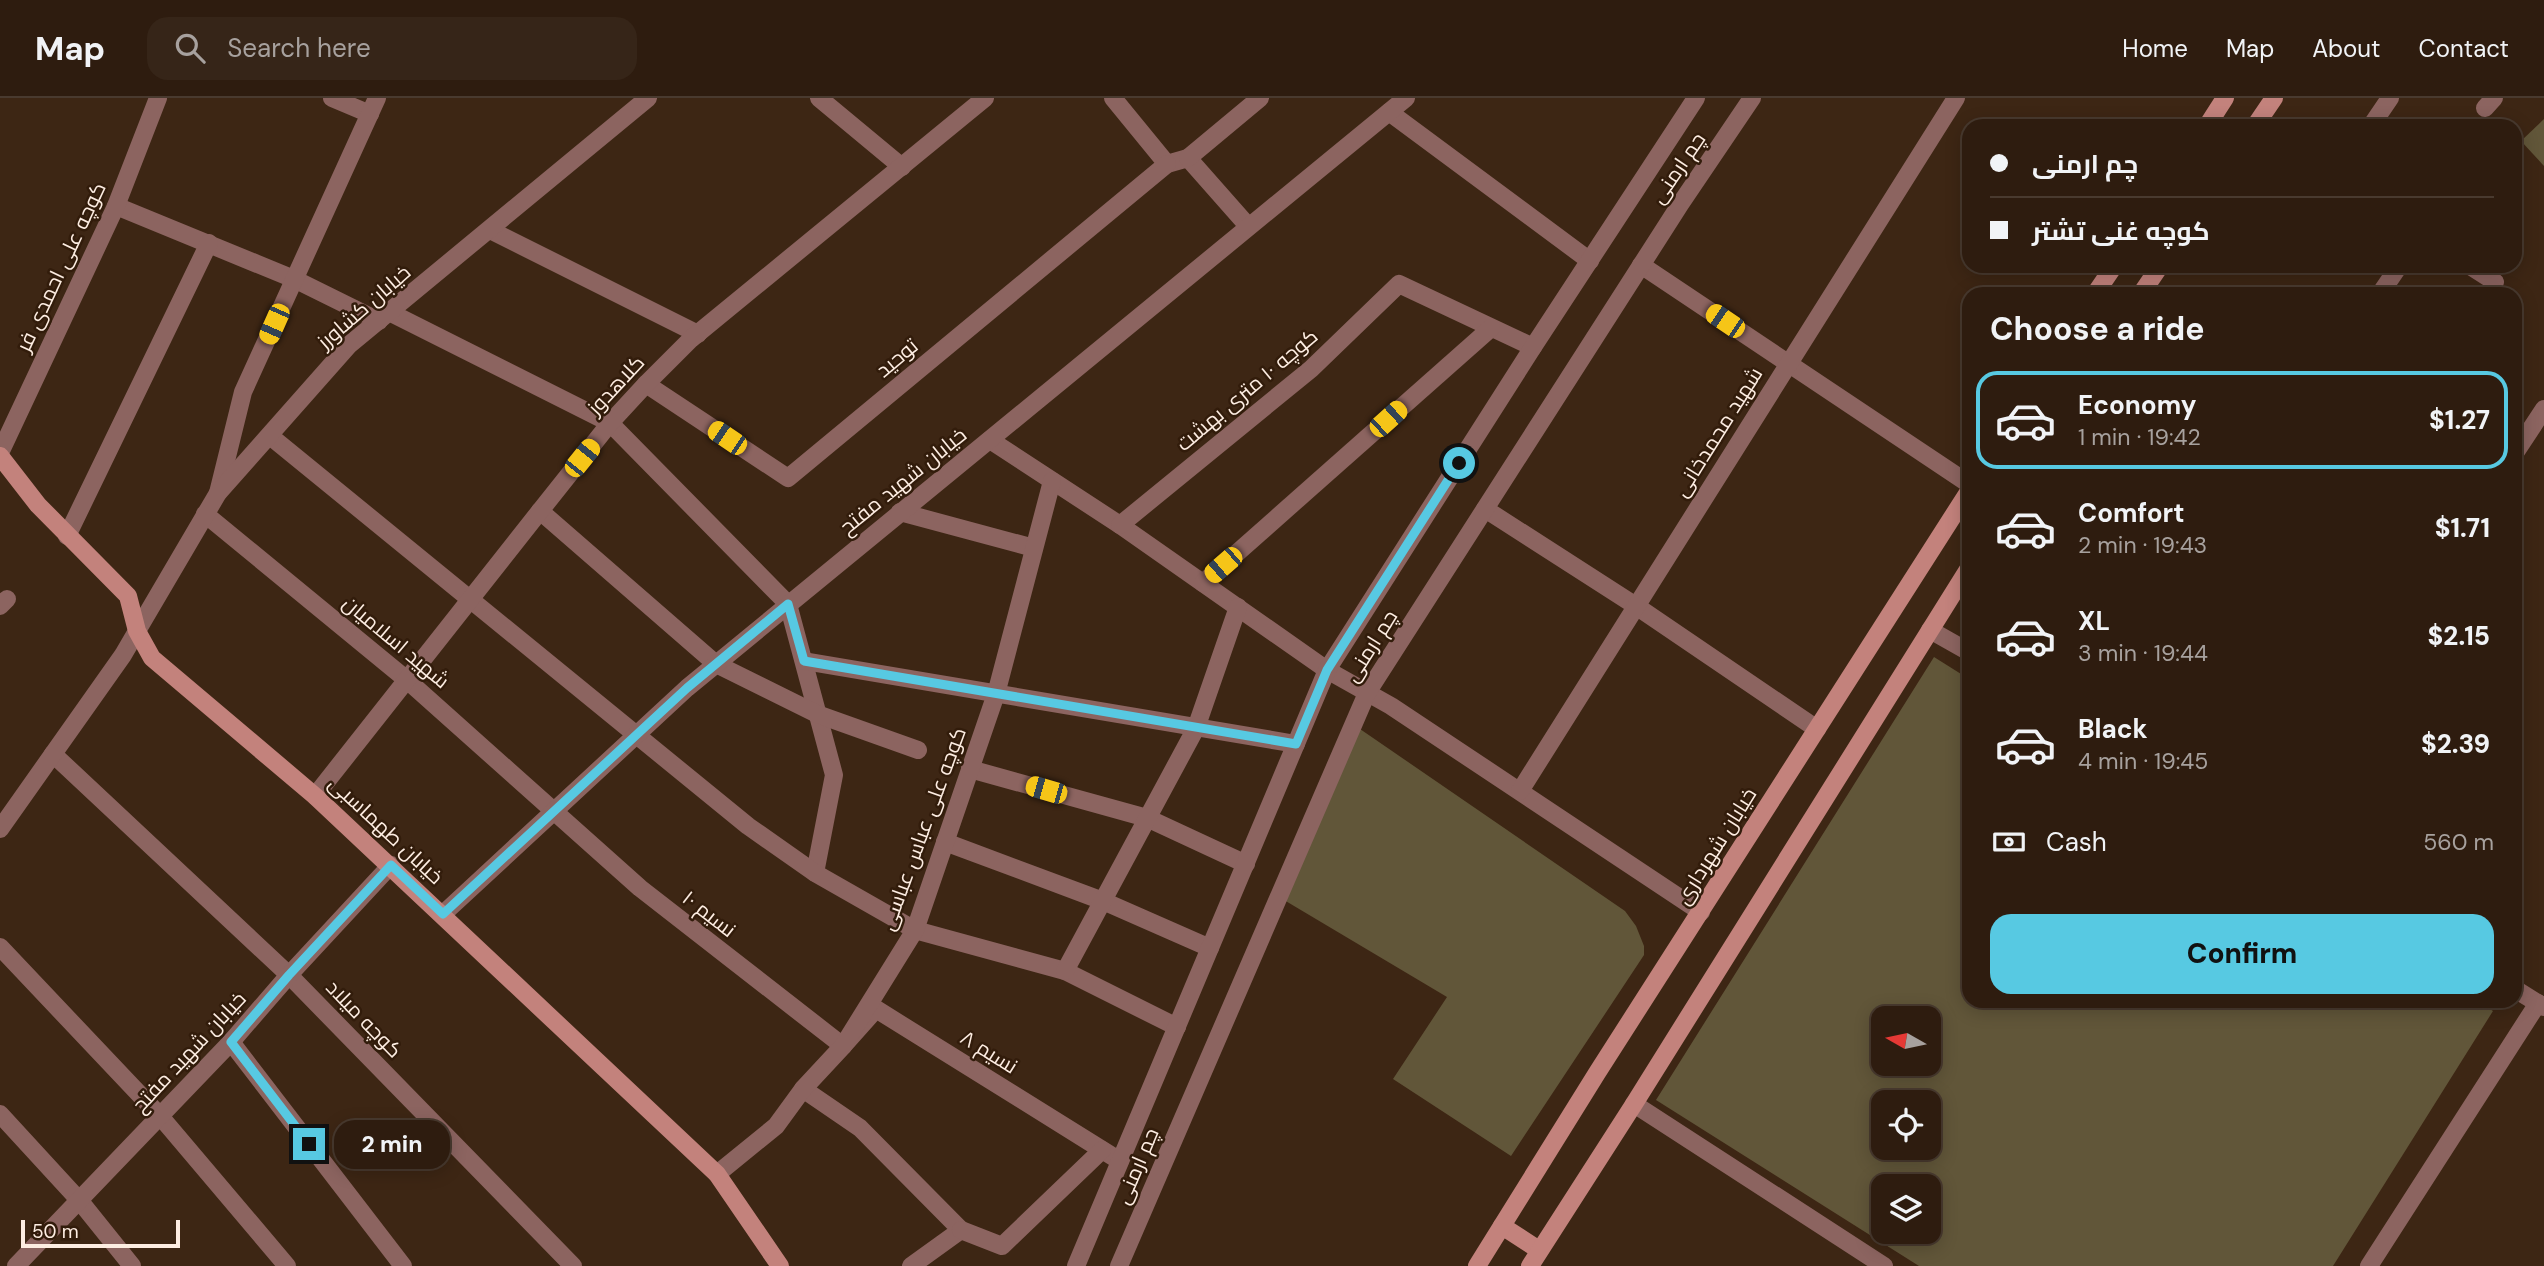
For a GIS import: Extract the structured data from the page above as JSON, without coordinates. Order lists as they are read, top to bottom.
{
  "streets": {
    "main road": ["خیابان طهماسبی", "خیابان شهرداری"],
    "street": [
      "چم ارمنی",
      "کوچه علی احمدی فر",
      "خیابان کشاورز",
      "توحید",
      "کلاهدوز",
      "کوچه ۱۰ متری بهشت",
      "شهید محمدخانی",
      "خیابان شهید مفتح",
      "شهید اسلامیان",
      "کوچه علی عباس عباسی",
      "نسیم ۱۰",
      "کوچه میلاد",
      "نسیم ۸"
    ]
  },
  "crossings": [
    ["چم ارمنی", "نسیم ۸"],
    ["کوچه علی احمدی فر", "خیابان طهماسبی"],
    ["خیابان کشاورز", "شهید اسلامیان"],
    ["خیابان کشاورز", "خیابان طهماسبی"],
    ["خیابان کشاورز", "کوچه میلاد"],
    ["توحید", "کلاهدوز"],
    ["کلاهدوز", "شهید اسلامیان"],
    ["کلاهدوز", "خیابان طهماسبی"],
    ["خیابان شهید مفتح", "شهید اسلامیان"],
    ["خیابان شهید مفتح", "خیابان طهماسبی"],
    ["خیابان شهید مفتح", "نسیم ۱۰"],
    ["خیابان شهید مفتح", "کوچه میلاد"],
    ["شهید اسلامیان", "نسیم ۱۰"],
    ["کوچه علی عباس عباسی", "خیابان طهماسبی"],
    ["کوچه علی عباس عباسی", "نسیم ۱۰"],
    ["کوچه علی عباس عباسی", "نسیم ۸"],
    ["نسیم ۱۰", "نسیم ۸"]
  ],
  "scale_bar": "50 m",
  "north": "left",
  "page": {
    "header": "Map",
    "search": "Search here",
    "nav": [
      "Home",
      "Map",
      "About",
      "Contact"
    ],
    "banner": ["چم ارمنی", "کوچه غنی تشتر"],
    "heading": "Choose a ride",
    "list": [
      {
        "name": "Economy",
        "note": "1 min · 19:42",
        "value": "$1.27"
      },
      {
        "name": "Comfort",
        "note": "2 min · 19:43",
        "value": "$1.71"
      },
      {
        "name": "XL",
        "note": "3 min · 19:44",
        "value": "$2.15"
      },
      {
        "name": "Black",
        "note": "4 min · 19:45",
        "value": "$2.39"
      }
    ],
    "pay": ["Cash", "560 m"],
    "buttons": "Confirm",
    "bubble": "2 min",
    "scale": "50 m"
  }
}
